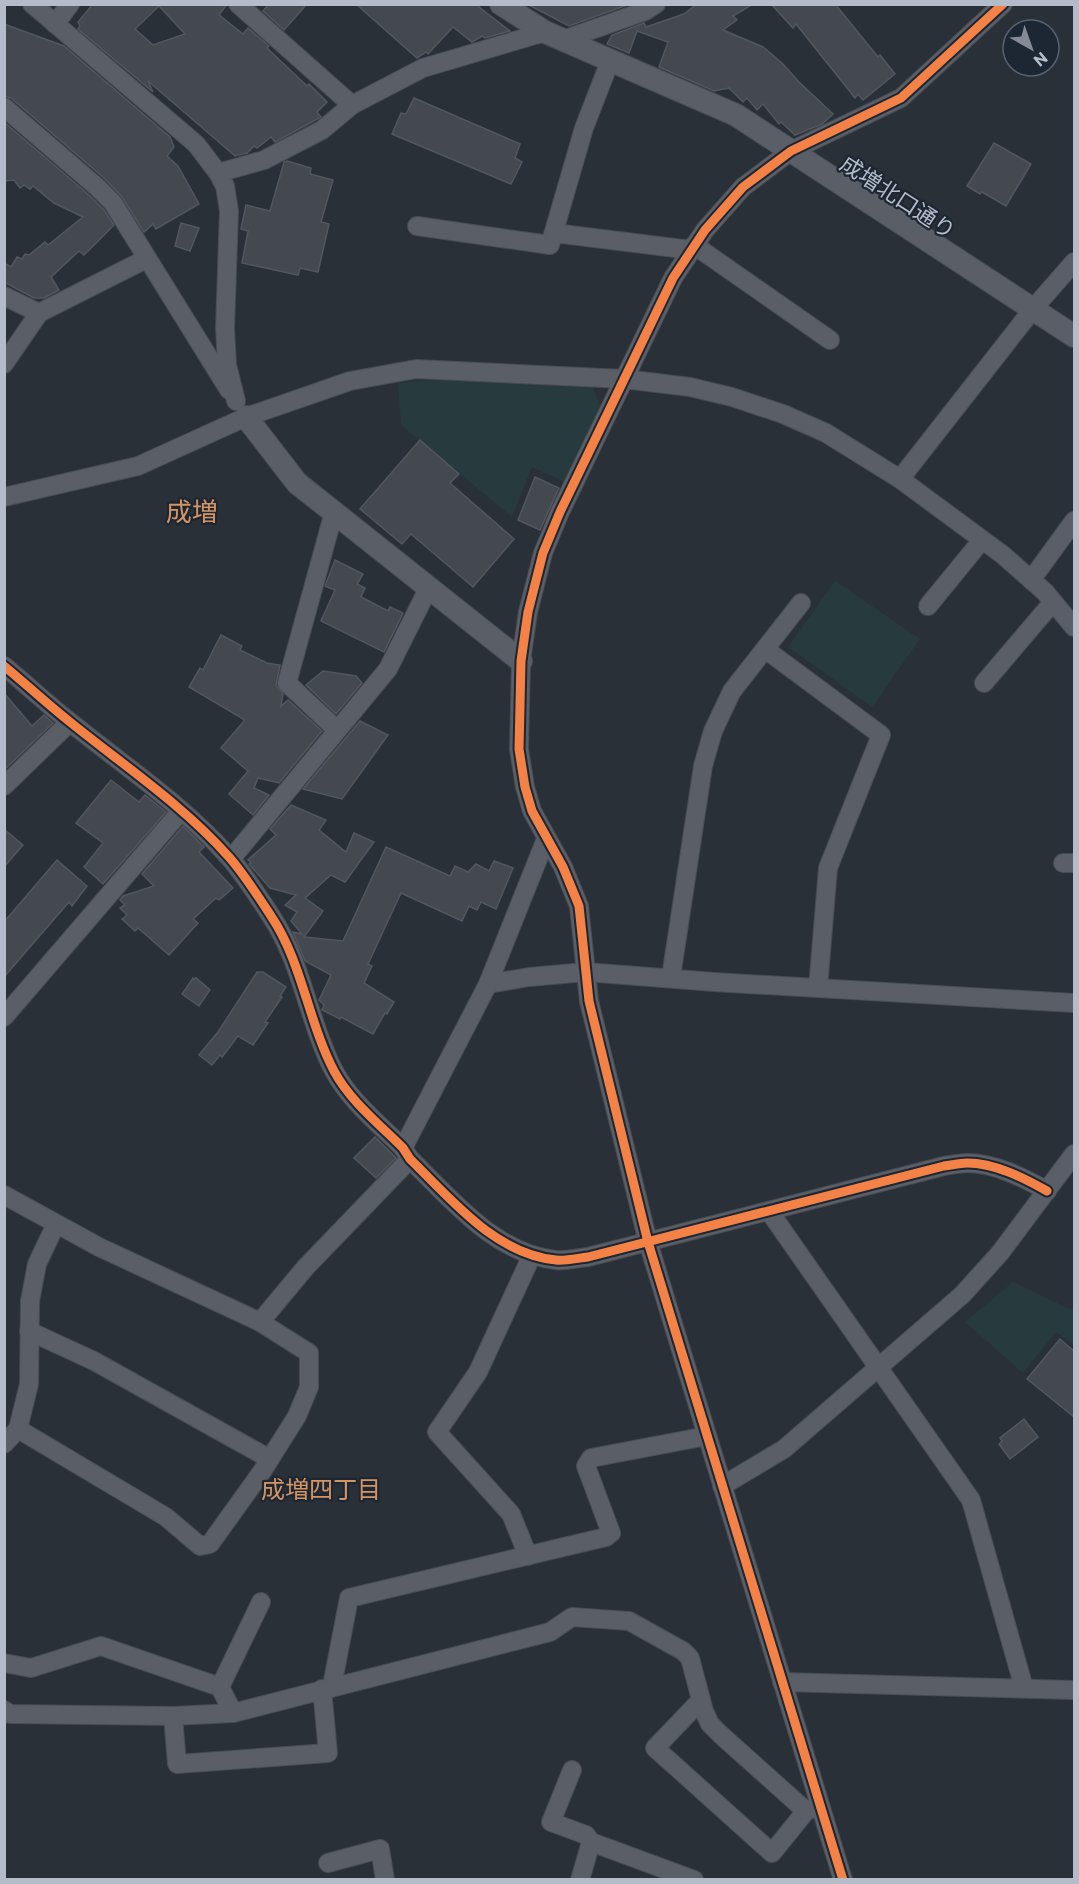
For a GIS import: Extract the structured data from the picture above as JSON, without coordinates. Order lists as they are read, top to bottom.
{
  "streets": {
    "street": ["成増北口通り"]
  },
  "districts": ["成増", "成増四丁目"],
  "north": "bottom right"
}
